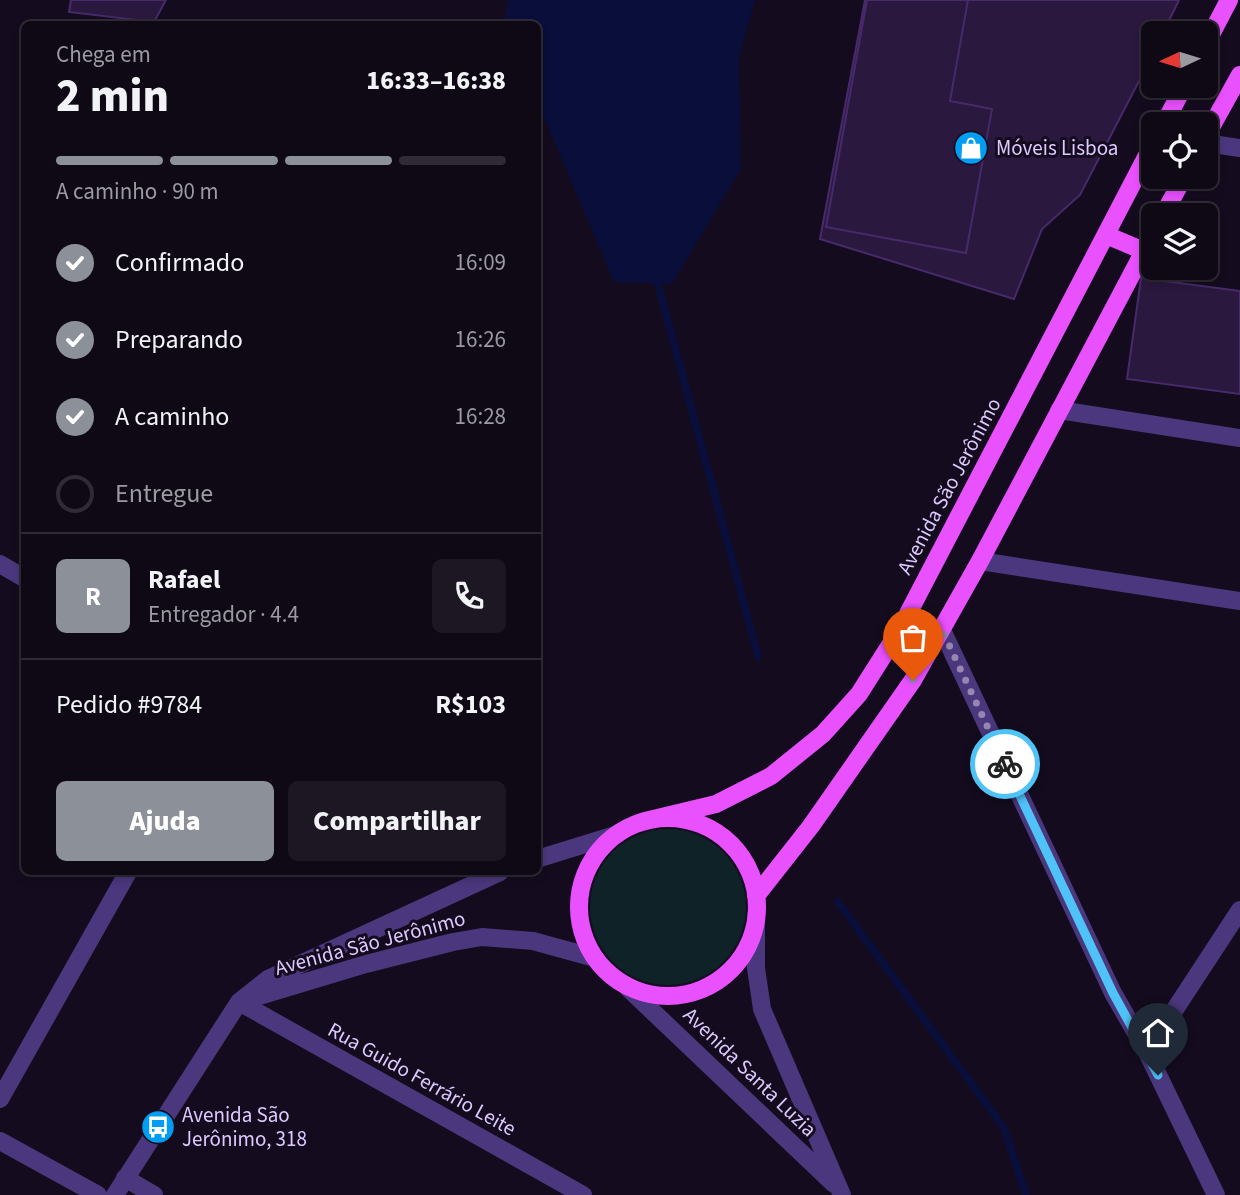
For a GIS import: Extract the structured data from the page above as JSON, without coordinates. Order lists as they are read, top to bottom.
{
  "streets": {
    "main road": ["Avenida São Jerônimo"],
    "street": ["Avenida Santa Luzia", "Rua Guido Ferrário Leite"]
  },
  "crossings": [
    ["Avenida São Jerônimo", "Avenida Santa Luzia"],
    ["Avenida São Jerônimo", "Rua Guido Ferrário Leite"]
  ],
  "places": {
    "shop": ["Móveis Lisboa"],
    "bus stop": ["Avenida São Jerônimo, 318"]
  },
  "north": "left",
  "page": {
    "heading": ["2 min", "Chega em", "16:33–16:38"],
    "panel": [
      "Rafael",
      "Entregador · 4.4",
      "Pedido #9784",
      "R$103"
    ],
    "bar": "A caminho · 90 m",
    "list": [
      ["Confirmado", "16:09"],
      ["Preparando", "16:26"],
      ["A caminho", "16:28"],
      "Entregue"
    ],
    "round": "R",
    "buttons": ["Ajuda", "Compartilhar"]
  }
}
